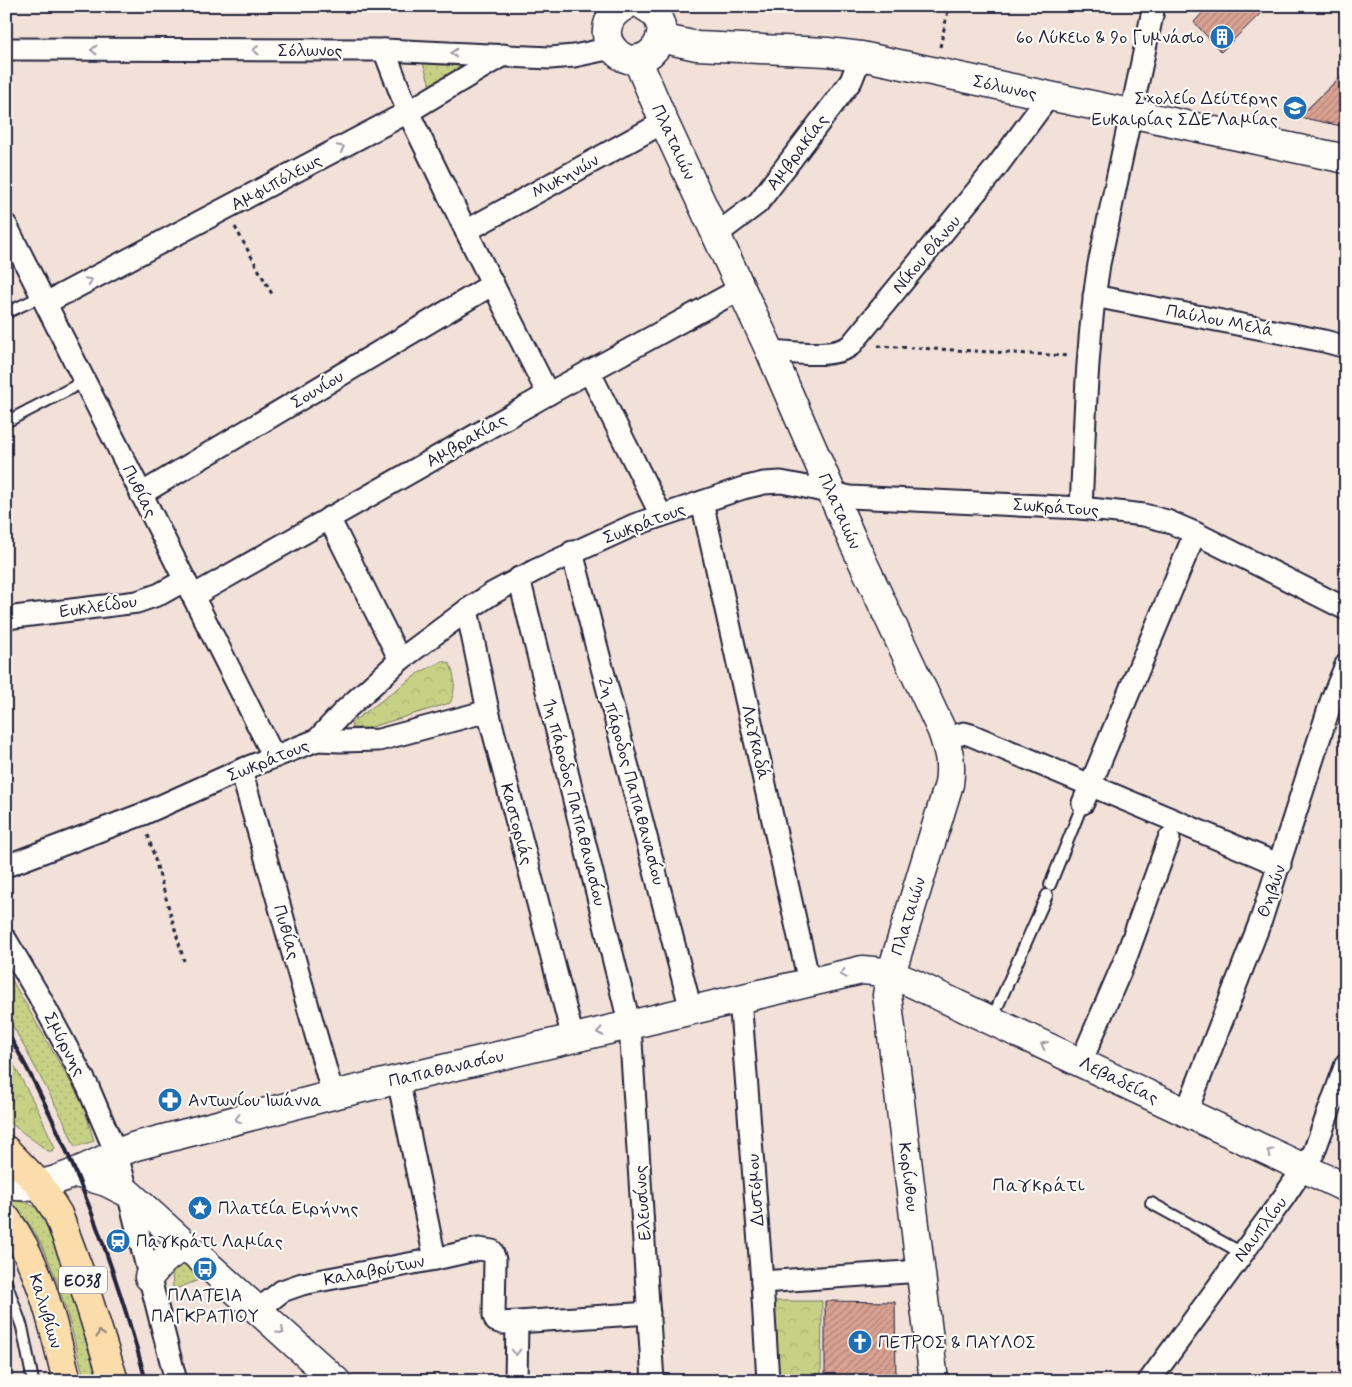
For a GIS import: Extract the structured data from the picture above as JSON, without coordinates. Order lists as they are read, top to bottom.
{
  "streets": {
    "main road": ["ΕΟ38", "Καλυβίων"],
    "street": [
      "Σόλωνος",
      "Πλαταιών",
      "Αμβρακίας",
      "Μυκηνών",
      "Αμφιπόλεως",
      "Νίκου Θάνου",
      "Παύλου Μελά",
      "Σουνίου",
      "Πυθίας",
      "Σωκράτους",
      "Ευκλείδου",
      "Λαγκαδά",
      "2η πάροδος Παπαθανασίου",
      "1η πάροδος Παπαθανασίου",
      "Καστοριάς",
      "Θηβών",
      "Σμύρνης",
      "Παπαθανασίου",
      "Λεβαδείας",
      "Κορίνθου",
      "Διστόμου",
      "Ελευσίνος",
      "Ναυπλίου",
      "Καλαβρύτων"
    ]
  },
  "crossings": [
    ["Σόλωνος", "Πλαταιών"],
    ["Σόλωνος", "Αμβρακίας"],
    ["Σόλωνος", "Αμφιπόλεως"],
    ["Σόλωνος", "Νίκου Θάνου"],
    ["Πλαταιών", "Αμβρακίας"],
    ["Πλαταιών", "Μυκηνών"],
    ["Πλαταιών", "Νίκου Θάνου"],
    ["Πλαταιών", "Σωκράτους"],
    ["Πλαταιών", "Παπαθανασίου"],
    ["Πλαταιών", "Λεβαδείας"],
    ["Πλαταιών", "Κορίνθου"],
    ["Αμβρακίας", "Πυθίας"],
    ["Αμβρακίας", "Ευκλείδου"],
    ["Αμφιπόλεως", "Πυθίας"],
    ["Σουνίου", "Πυθίας"],
    ["Πυθίας", "Σωκράτους"],
    ["Πυθίας", "Ευκλείδου"],
    ["Πυθίας", "Παπαθανασίου"],
    ["Σωκράτους", "Λαγκαδά"],
    ["Σωκράτους", "2η πάροδος Παπαθανασίου"],
    ["Σωκράτους", "1η πάροδος Παπαθανασίου"],
    ["Σωκράτους", "Καστοριάς"],
    ["Λαγκαδά", "Παπαθανασίου"],
    ["2η πάροδος Παπαθανασίου", "Παπαθανασίου"],
    ["1η πάροδος Παπαθανασίου", "Παπαθανασίου"],
    ["1η πάροδος Παπαθανασίου", "Ελευσίνος"],
    ["Καστοριάς", "Παπαθανασίου"],
    ["Θηβών", "Λεβαδείας"],
    ["Σμύρνης", "Παπαθανασίου"],
    ["Παπαθανασίου", "Λεβαδείας"],
    ["Παπαθανασίου", "Κορίνθου"],
    ["Παπαθανασίου", "Διστόμου"],
    ["Παπαθανασίου", "Ελευσίνος"],
    ["Παπαθανασίου", "Καλαβρύτων"],
    ["Παπαθανασίου", "ΕΟ38"],
    ["Λεβαδείας", "Κορίνθου"],
    ["Λεβαδείας", "Ναυπλίου"]
  ],
  "one_way": [
    "Σόλωνος",
    "Αμφιπόλεως",
    "Παπαθανασίου",
    "Λεβαδείας"
  ],
  "districts": ["Παγκράτι"],
  "places": {
    "building": ["6ο Λύκειο & 9ο Γυμνάσιο"],
    "school or university": ["Σχολείο Δεύτερης Ευκαιρίας ΣΔΕ Λαμίας"],
    "pharmacy": ["Αντωνίου Ιωάννα"],
    "place": ["Πλατεία Ειρήνης"],
    "station": ["Παγκράτι Λαμίας"],
    "bus stop": ["ΠΛΑΤΕΙΑ ΠΑΓΚΡΑΤΙΟΥ"],
    "church": ["ΠΕΤΡΟΣ & ΠΑΥΛΟΣ"]
  }
}
